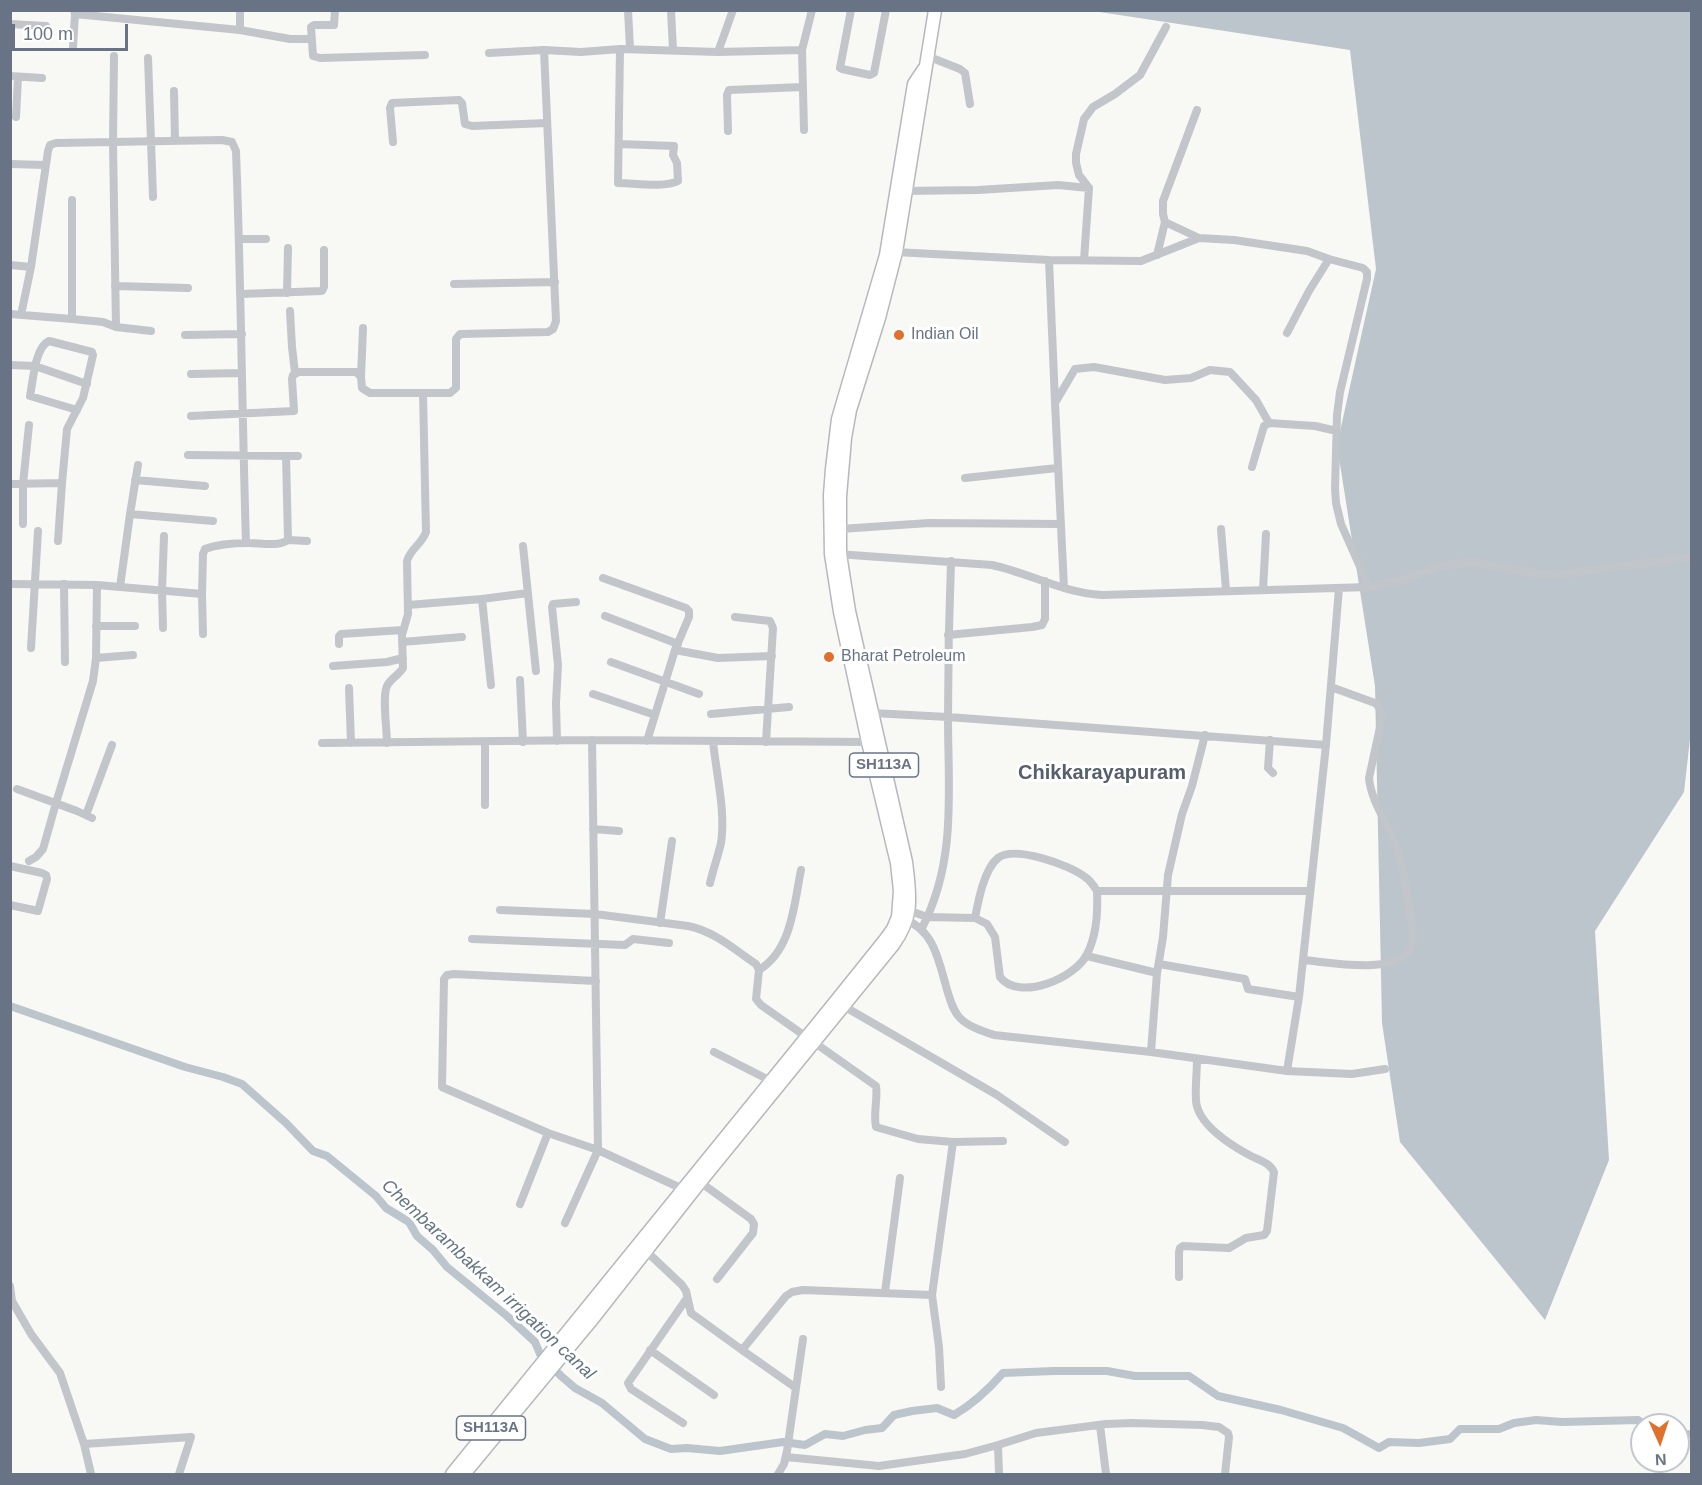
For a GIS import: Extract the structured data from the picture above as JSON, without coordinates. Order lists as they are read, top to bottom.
{
  "streets": {
    "main road": ["SH113A"]
  },
  "districts": ["Chikkarayapuram"],
  "water": ["Chembarambakkam irrigation canal"],
  "places": ["Indian Oil", "Bharat Petroleum"],
  "scale_bar": "100 m",
  "north": "bottom"
}
